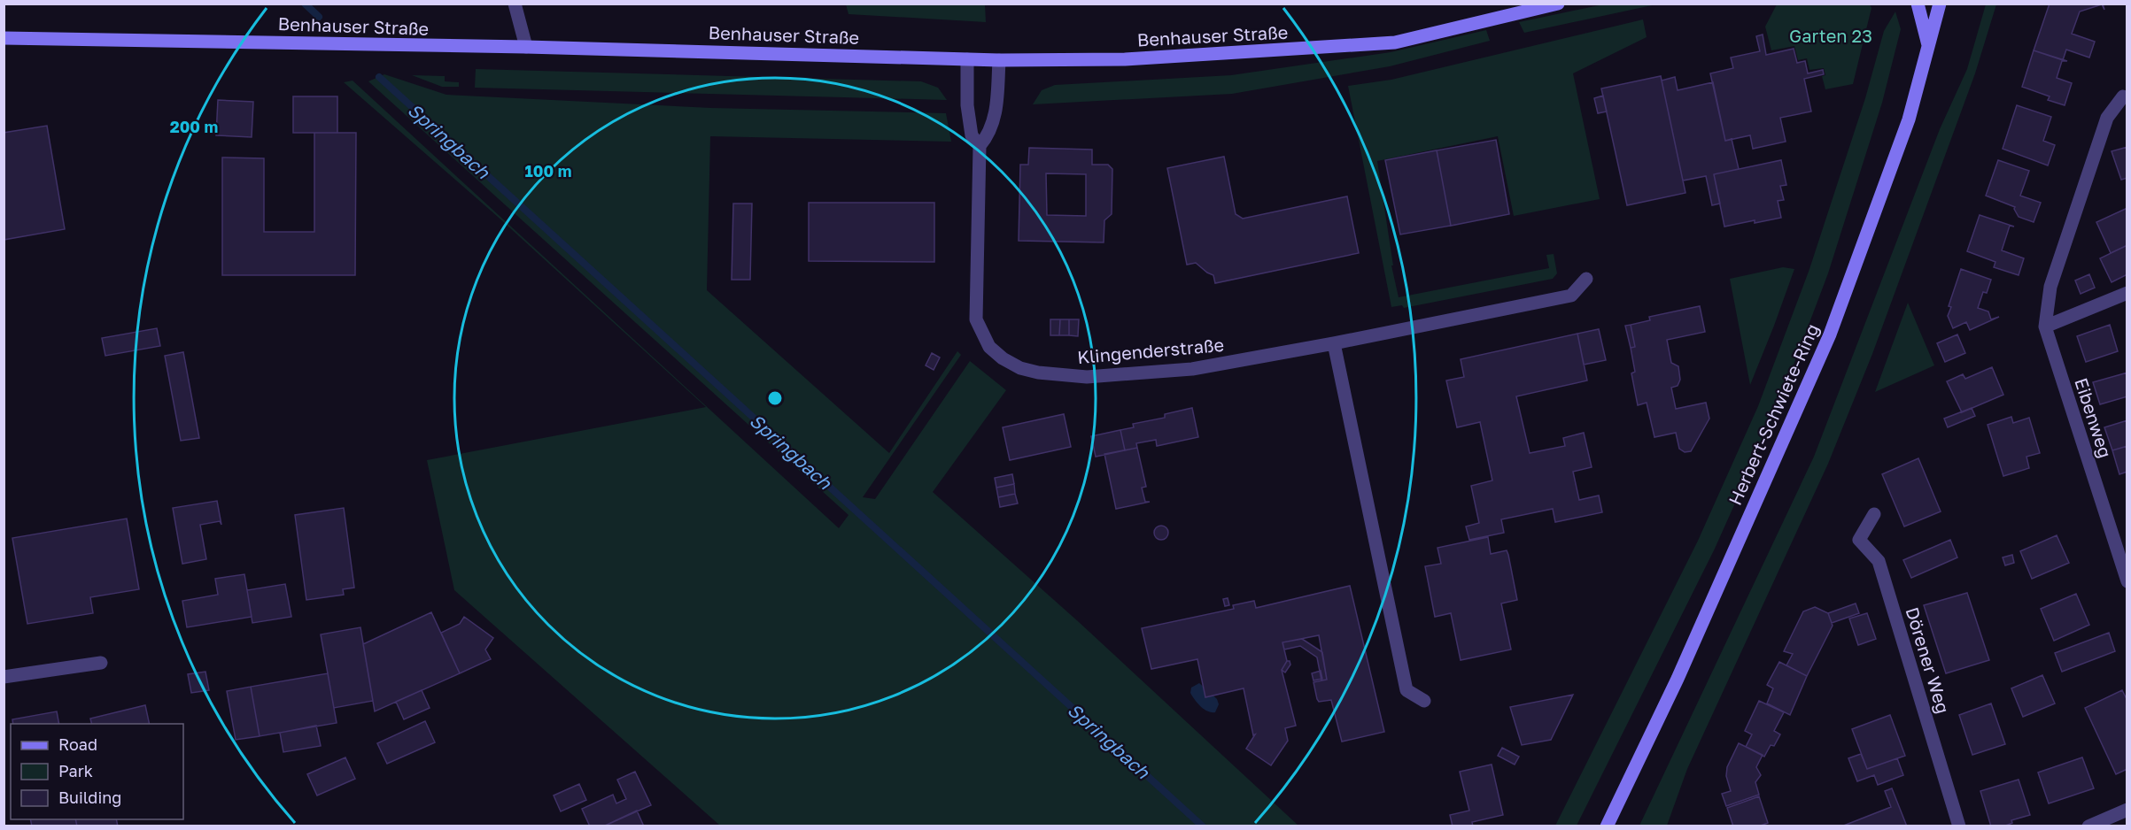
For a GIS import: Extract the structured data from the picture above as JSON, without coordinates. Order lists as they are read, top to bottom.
{
  "streets": {
    "main road": ["Benhauser Straße", "Herbert-Schwiete-Ring"],
    "street": ["Klingenderstraße", "Eibenweg", "Dörener Weg"]
  },
  "crossings": [
    ["Benhauser Straße", "Klingenderstraße"]
  ],
  "water": ["Springbach"],
  "parks": ["Garten 23"],
  "legend": ["Road", "Park", "Building"],
  "rings": ["200 m", "100 m"]
}
